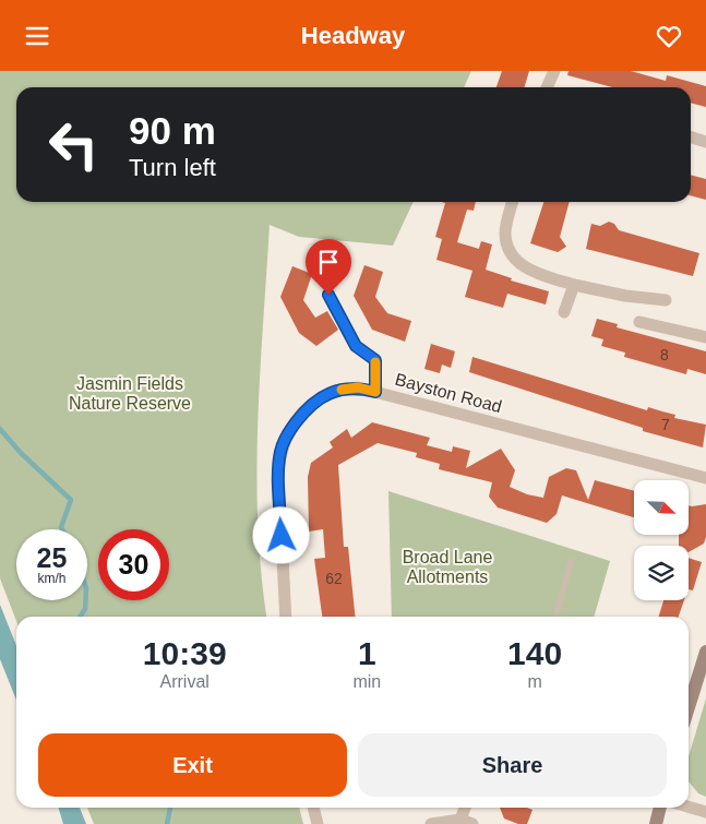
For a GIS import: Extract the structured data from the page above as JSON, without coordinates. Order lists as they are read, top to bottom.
{
  "streets": {
    "street": ["Bayston Road"]
  },
  "parks": ["Jasmin Fields Nature Reserve", "Broad Lane Allotments"],
  "house_numbers": ["8", "7", "62"],
  "north": "bottom right",
  "page": {
    "header": "Headway",
    "turn": ["90 m", "Turn left"],
    "speed": "25 km/h",
    "limit": "30",
    "eta": [
      "10:39",
      "Arrival",
      "1",
      "min",
      "140",
      "m"
    ],
    "buttons": ["Exit", "Share"]
  }
}
